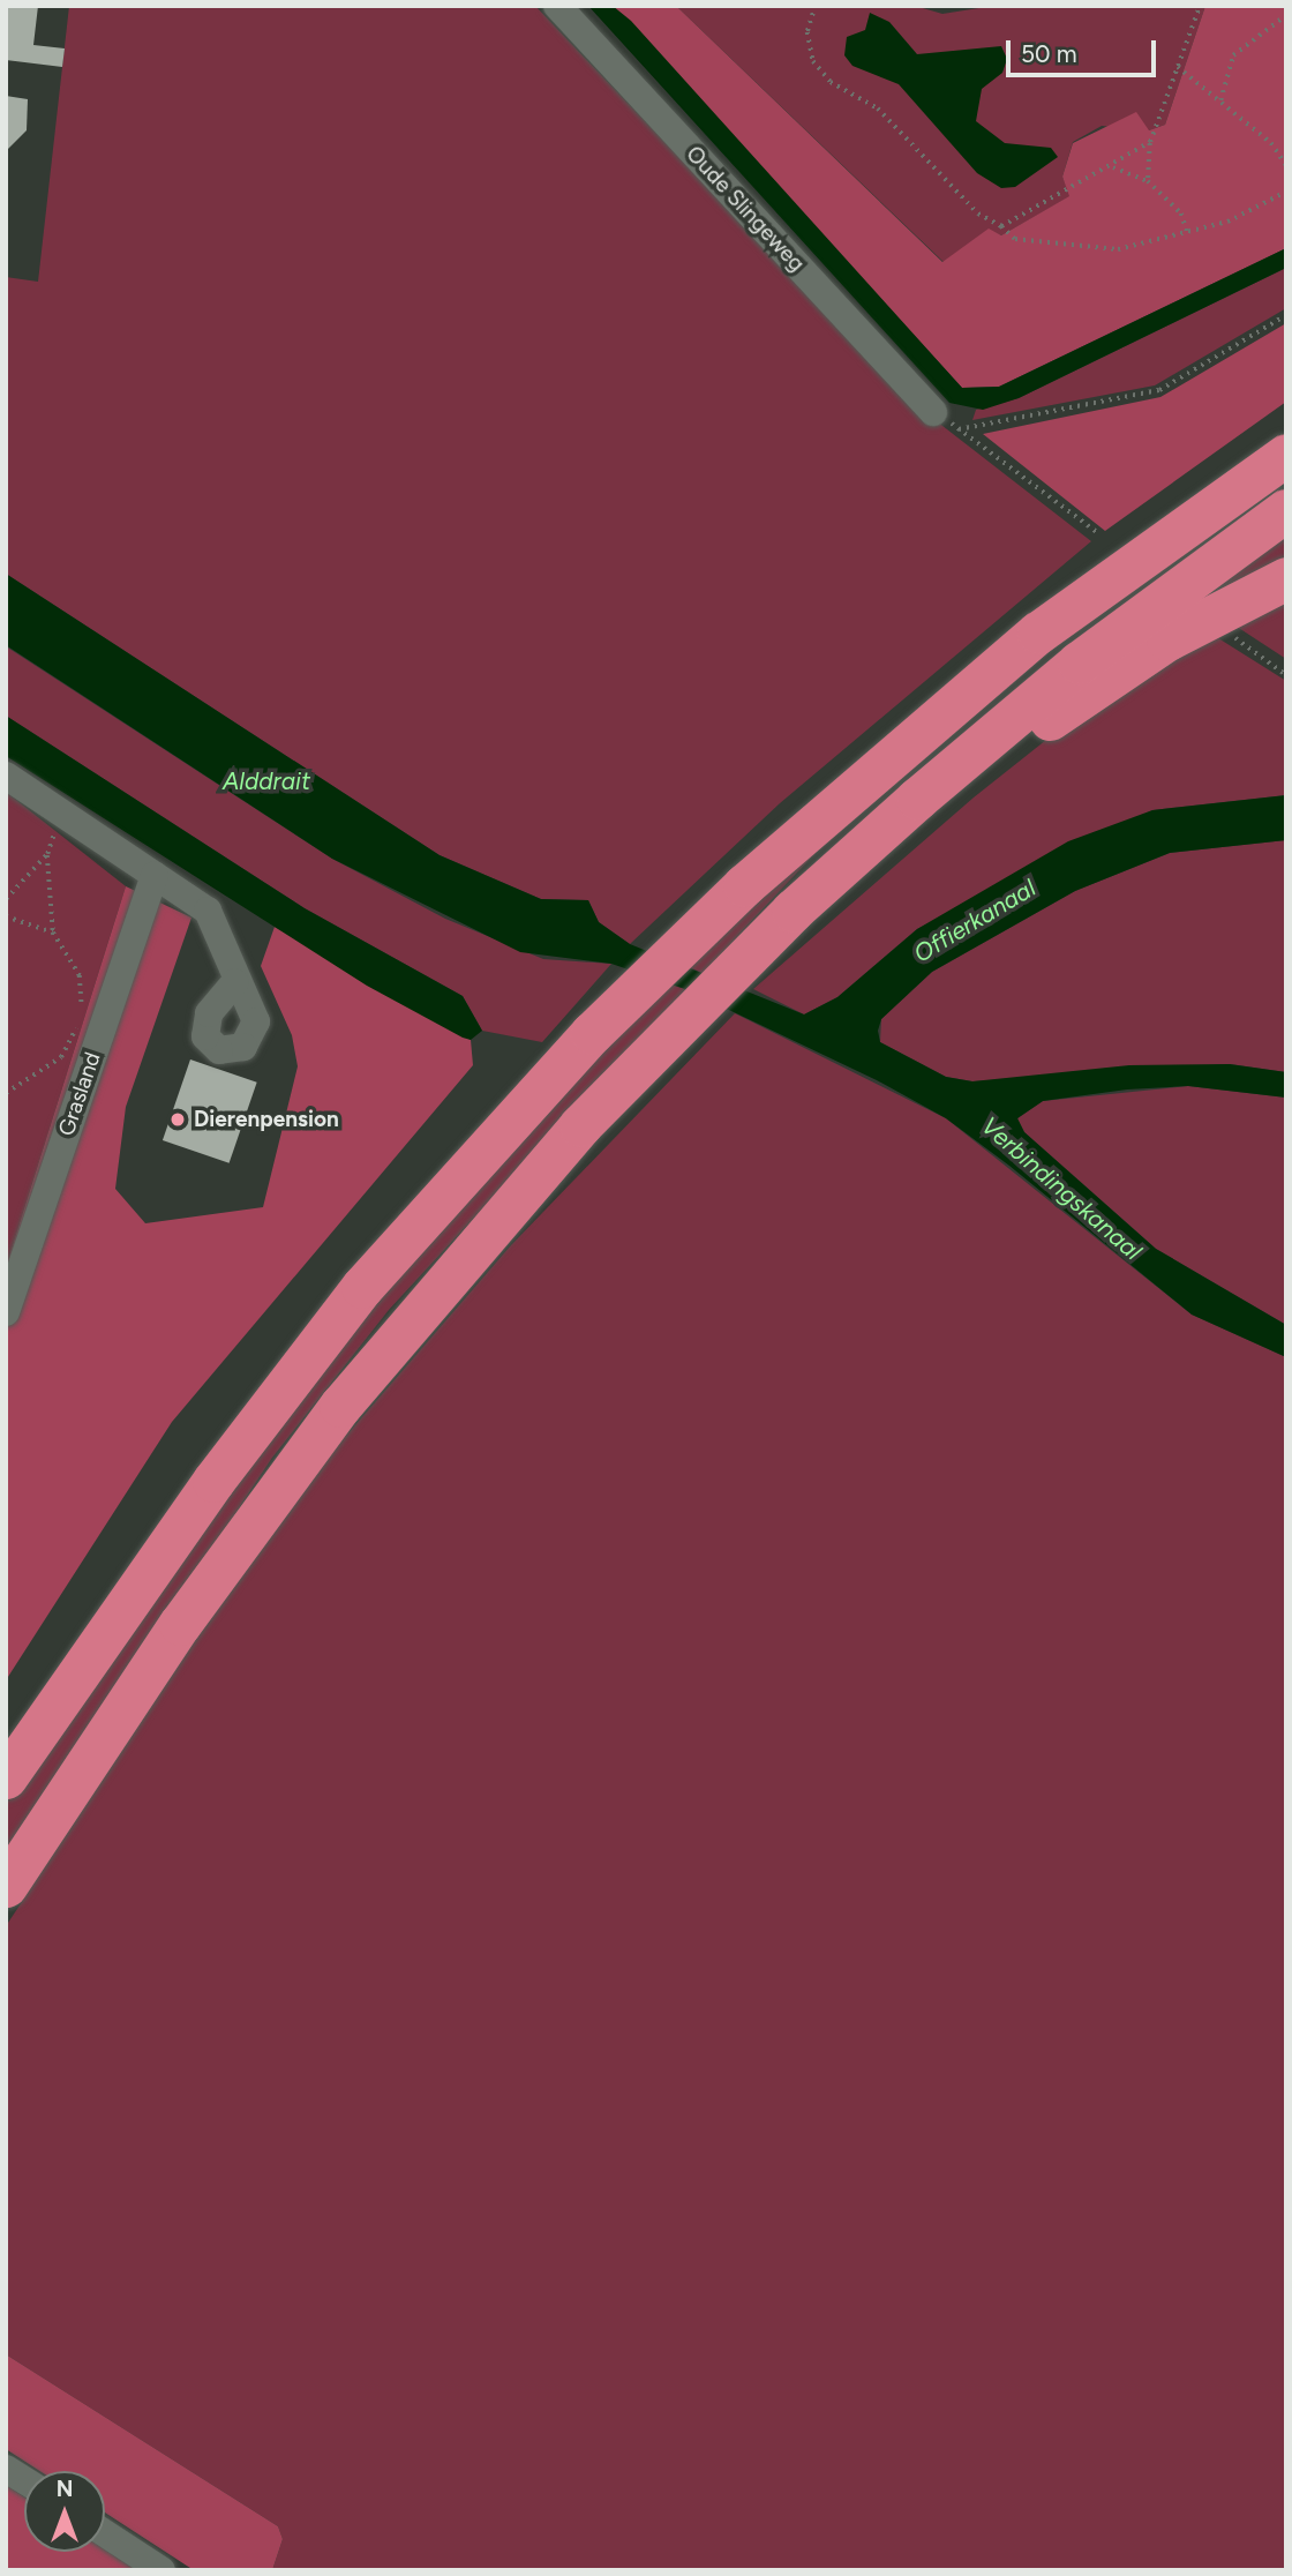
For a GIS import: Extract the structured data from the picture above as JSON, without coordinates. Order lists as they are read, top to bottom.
{
  "streets": {
    "street": ["Oude Slingeweg", "Grasland"]
  },
  "water": ["Alddrait", "Offierkanaal", "Verbindingskanaal"],
  "places": ["Dierenpension"],
  "scale_bar": "50 m",
  "north": "top"
}
